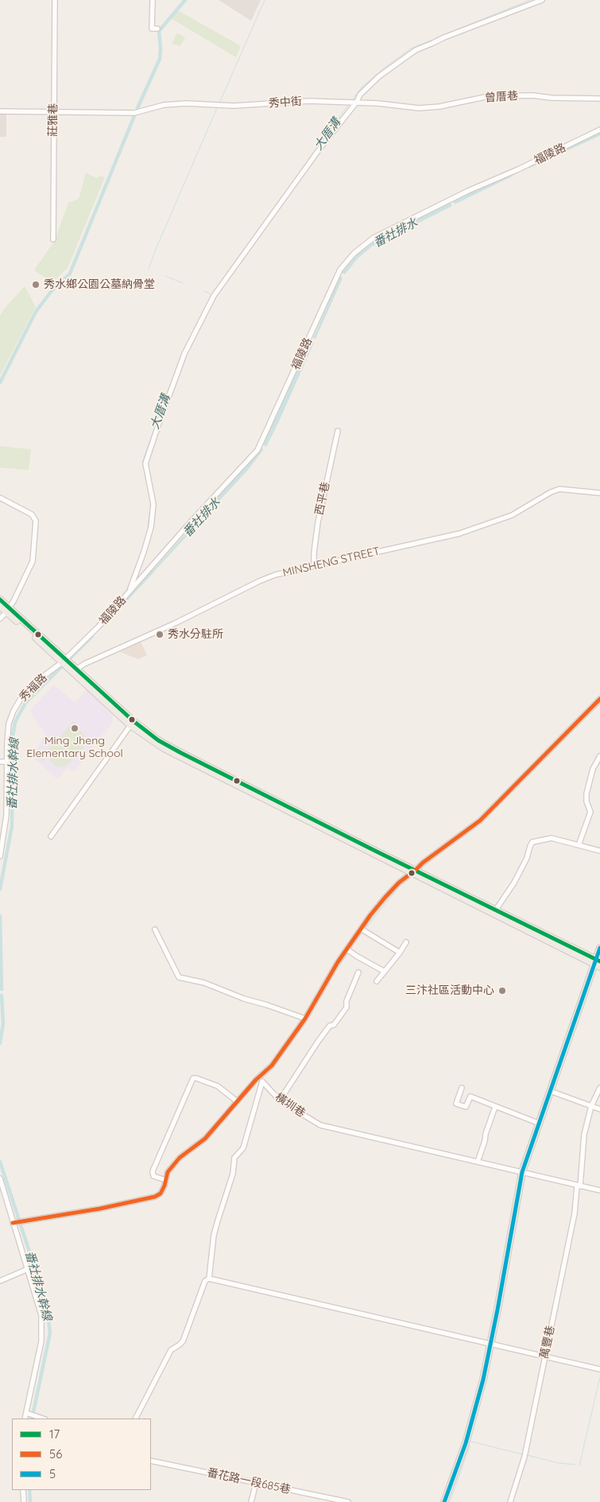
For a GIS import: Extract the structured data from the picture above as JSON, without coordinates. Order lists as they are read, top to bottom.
{
  "streets": {
    "street": [
      "曾厝巷",
      "秀中街",
      "莊雅巷",
      "福陵路",
      "西平巷",
      "MINSHENG STREET",
      "秀福路",
      "橫圳巷",
      "萬豐巷",
      "番花路一段685巷"
    ]
  },
  "crossings": [
    ["曾厝巷", "秀中街"],
    ["秀中街", "莊雅巷"],
    ["福陵路", "秀福路"],
    ["西平巷", "MINSHENG STREET"],
    ["橫圳巷", "萬豐巷"]
  ],
  "water": ["大厝溝", "番社排水", "番社排水幹線"],
  "places": [
    "秀水鄉公園公墓納骨堂",
    "秀水分駐所",
    "Ming Jheng Elementary School",
    "三汴社區活動中心"
  ],
  "lines": ["transit line 17", "transit line 56", "transit line 5"],
  "legend": ["17", "56", "5"]
}
